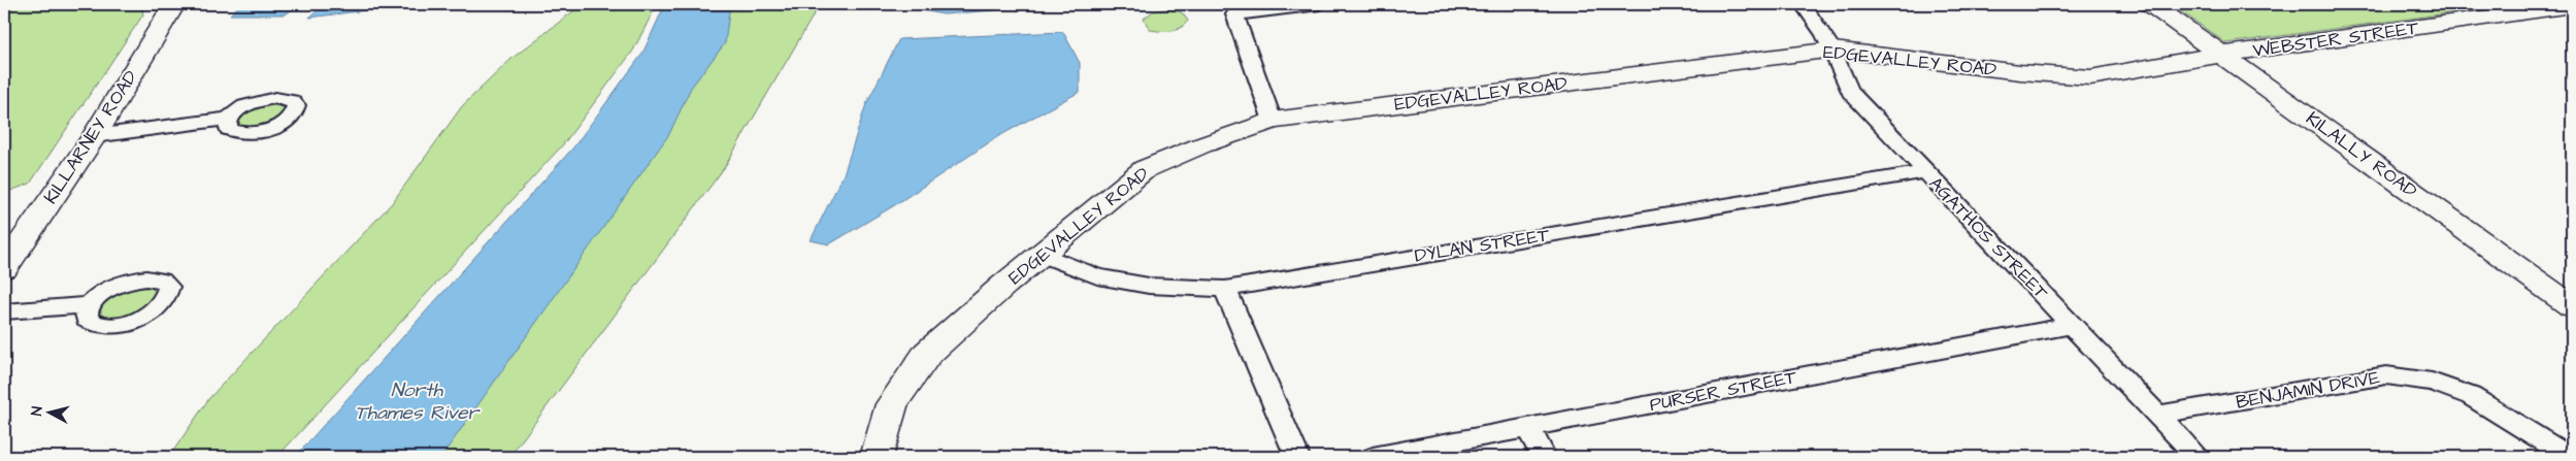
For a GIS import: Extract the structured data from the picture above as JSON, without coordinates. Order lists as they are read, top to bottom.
{
  "streets": {
    "street": [
      "WEBSTER STREET",
      "EDGEVALLEY ROAD",
      "KILLARNEY ROAD",
      "KILALLY ROAD",
      "AGATHOS STREET",
      "DYLAN STREET",
      "BENJAMIN DRIVE",
      "PURSER STREET"
    ]
  },
  "crossings": [
    ["WEBSTER STREET", "EDGEVALLEY ROAD"],
    ["WEBSTER STREET", "KILALLY ROAD"],
    ["EDGEVALLEY ROAD", "KILALLY ROAD"],
    ["EDGEVALLEY ROAD", "AGATHOS STREET"],
    ["EDGEVALLEY ROAD", "DYLAN STREET"],
    ["AGATHOS STREET", "DYLAN STREET"],
    ["AGATHOS STREET", "BENJAMIN DRIVE"],
    ["AGATHOS STREET", "PURSER STREET"]
  ],
  "water": ["North Thames River"],
  "north": "left"
}
